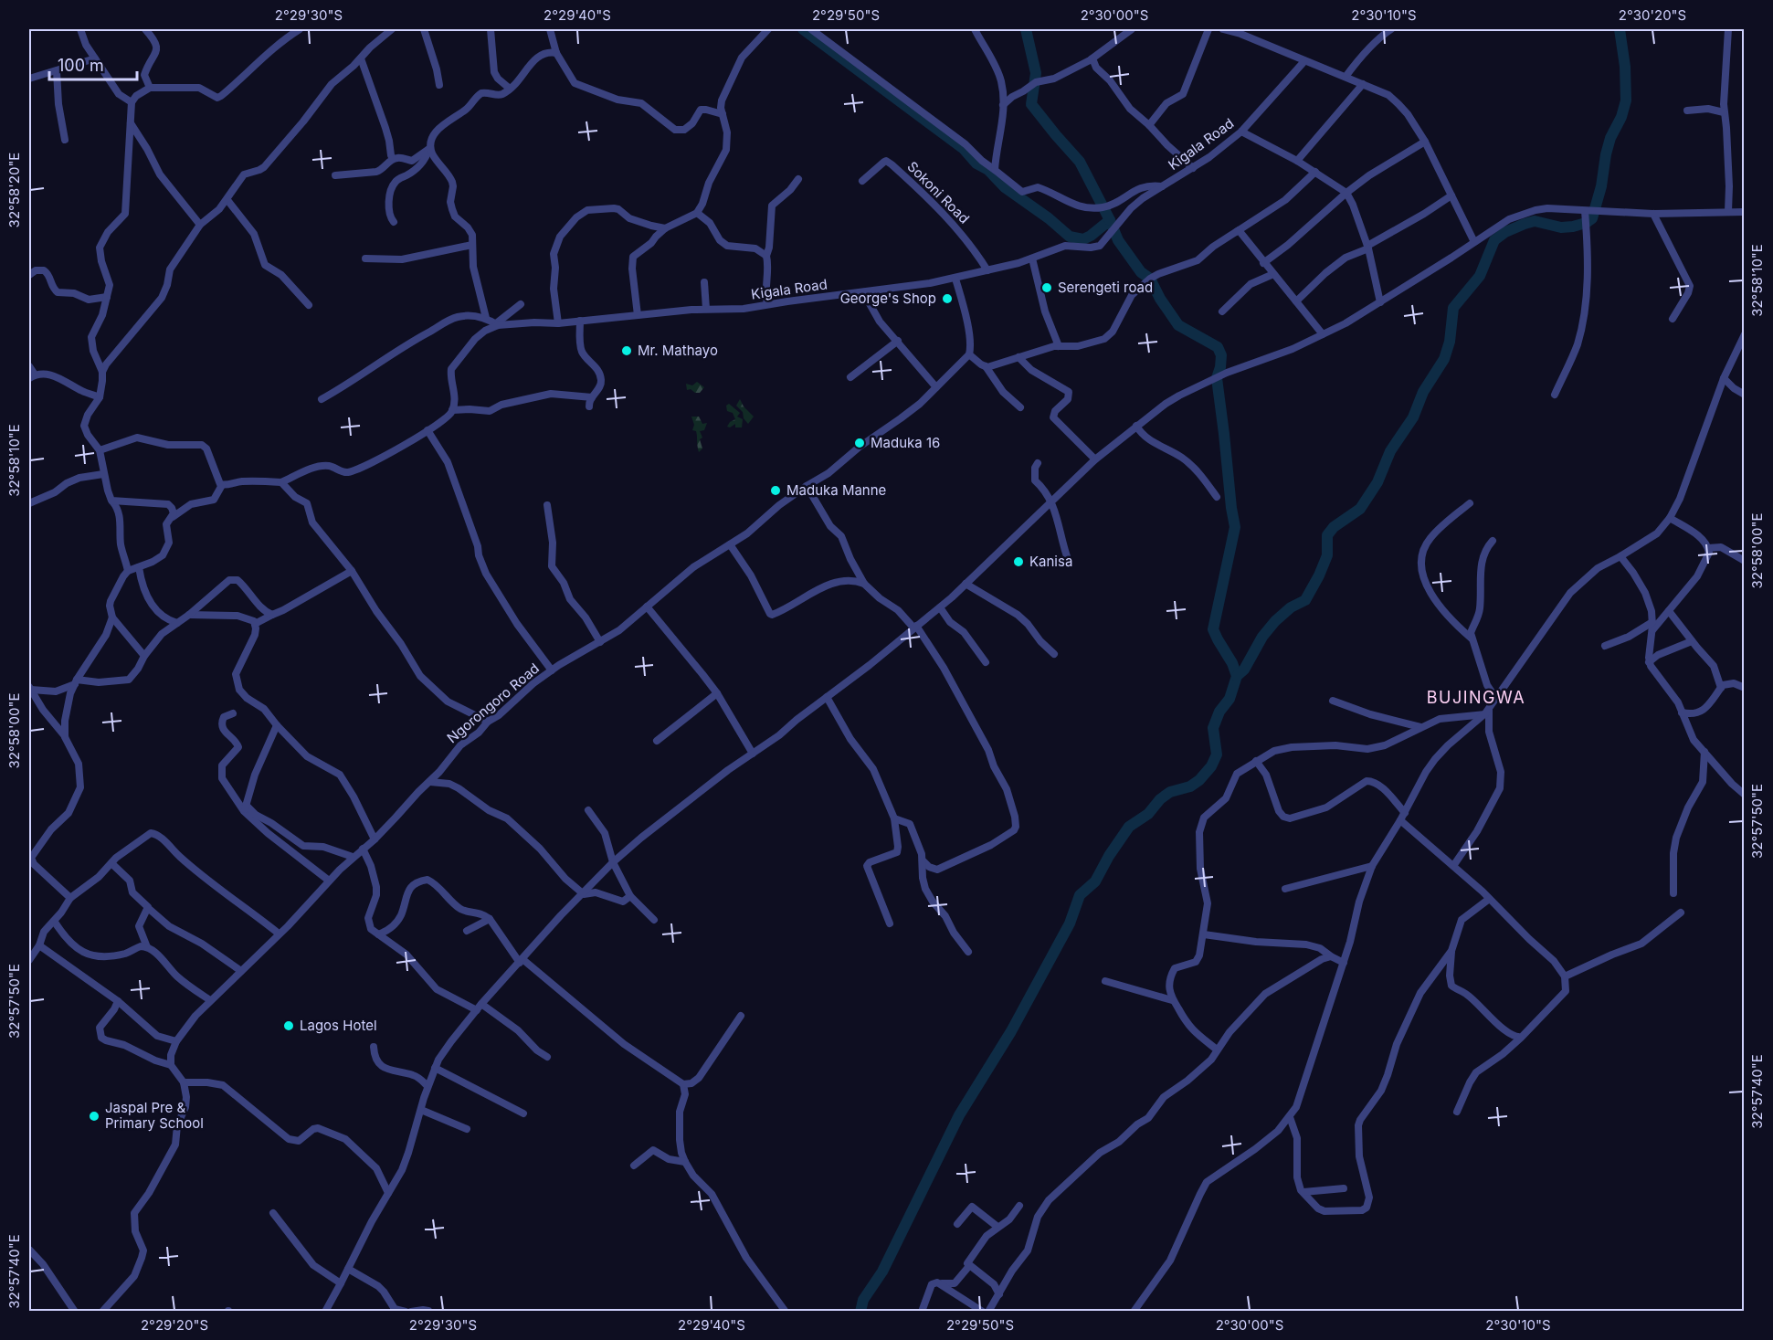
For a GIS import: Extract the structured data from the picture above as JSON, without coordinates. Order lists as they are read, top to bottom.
{
  "streets": {
    "street": ["Kigala Road", "Sokoni Road", "Ngorongoro Road"]
  },
  "crossings": [
    ["Kigala Road", "Sokoni Road"]
  ],
  "districts": ["BUJINGWA"],
  "places": [
    "Serengeti road",
    "George's Shop",
    "Mr. Mathayo",
    "Maduka 16",
    "Maduka Manne",
    "Kanisa",
    "Lagos Hotel",
    "Jaspal Pre & Primary School"
  ],
  "scale_bar": "100 m",
  "coordinates": [
    "2°29'30\"S",
    "2°29'40\"S",
    "2°29'50\"S",
    "2°30'00\"S",
    "2°30'10\"S",
    "2°30'20\"S",
    "32°58'20\"E",
    "32°58'10\"E",
    "32°58'00\"E",
    "32°57'50\"E",
    "32°57'40\"E",
    "2°29'20\"S"
  ]
}
